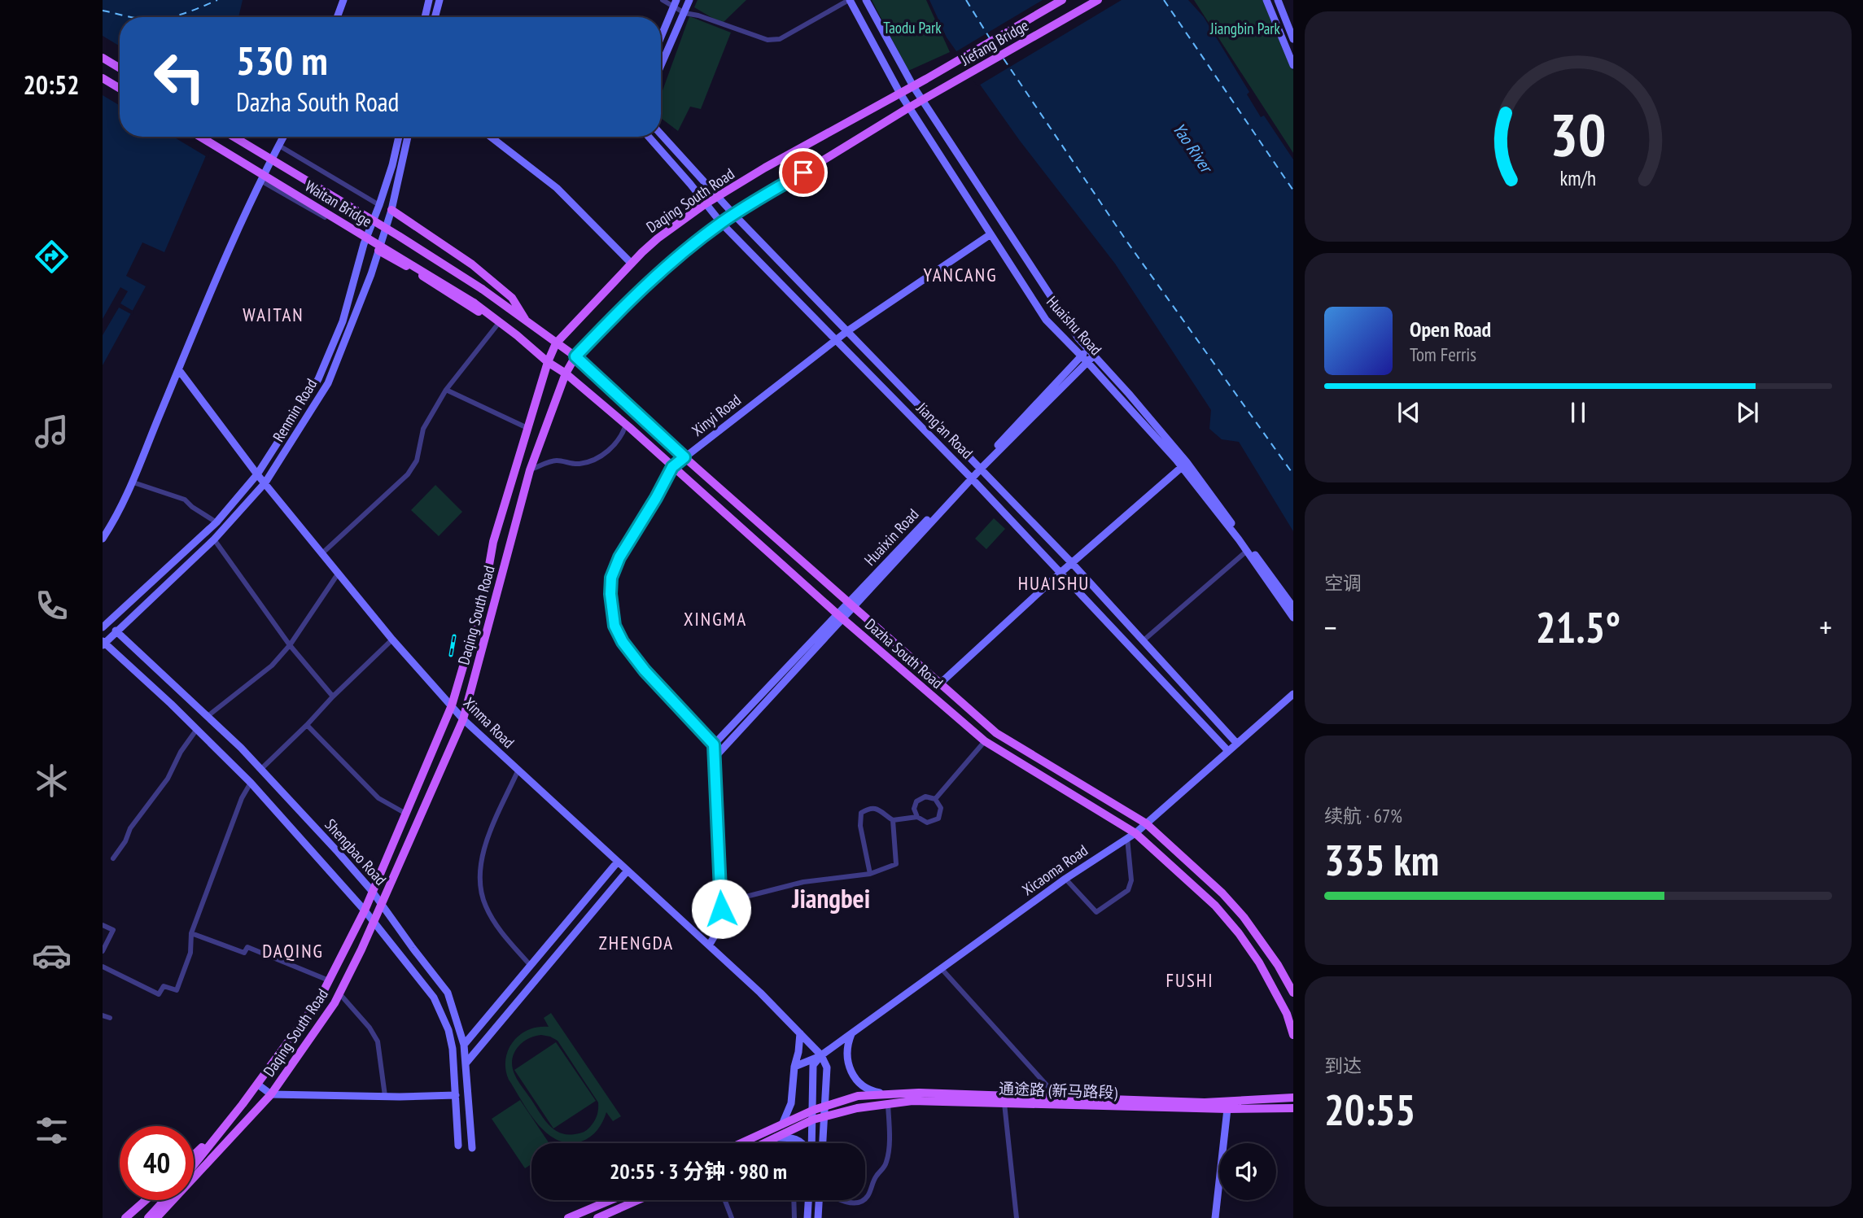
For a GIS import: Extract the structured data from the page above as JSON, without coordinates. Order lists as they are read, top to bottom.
{
  "streets": {
    "main road": [
      "Jiefang Bridge",
      "Daqing South Road",
      "Waitan Bridge",
      "Dazha South Road",
      "通途路 (新马路段)"
    ],
    "street": [
      "Huaishu Road",
      "Renmin Road",
      "Xinyi Road",
      "Jiang'an Road",
      "Huaixin Road",
      "Xinma Road",
      "Shengbao Road",
      "Xicaoma Road"
    ]
  },
  "crossings": [
    ["Jiefang Bridge", "Daqing South Road"],
    ["Jiefang Bridge", "Huaishu Road"],
    ["Daqing South Road", "Huaishu Road"],
    ["Daqing South Road", "Jiang'an Road"],
    ["Daqing South Road", "Dazha South Road"],
    ["Daqing South Road", "Xinma Road"],
    ["Daqing South Road", "Shengbao Road"],
    ["Waitan Bridge", "Dazha South Road"],
    ["Huaishu Road", "Xinyi Road"],
    ["Huaishu Road", "Huaixin Road"],
    ["Renmin Road", "Xinma Road"],
    ["Renmin Road", "Shengbao Road"],
    ["Xinyi Road", "Jiang'an Road"],
    ["Xinyi Road", "Huaixin Road"],
    ["Xinyi Road", "Dazha South Road"],
    ["Jiang'an Road", "Huaixin Road"],
    ["Jiang'an Road", "Xicaoma Road"],
    ["Huaixin Road", "Dazha South Road"],
    ["Dazha South Road", "Xicaoma Road"],
    ["Xinma Road", "Xicaoma Road"]
  ],
  "districts": [
    "YANCANG",
    "WAITAN",
    "HUAISHU",
    "XINGMA",
    "Jiangbei",
    "ZHENGDA",
    "DAQING",
    "FUSHI"
  ],
  "water": ["Yao River"],
  "parks": ["Taodu Park", "Jiangbin Park"],
  "page": {
    "tabs": "20:52",
    "turn": ["530 m", "Dazha South Road"],
    "song": ["Open Road", "Tom Ferris"],
    "tile": [
      "空调",
      ["续航 · 67%", "335 km"],
      ["到达", "20:55"]
    ],
    "heat": ["−", "21.5°", "+"],
    "limit": "40",
    "trip": "20:55 · 3 分钟 · 980 m",
    "gauge": ["30", "km/h"]
  }
}
